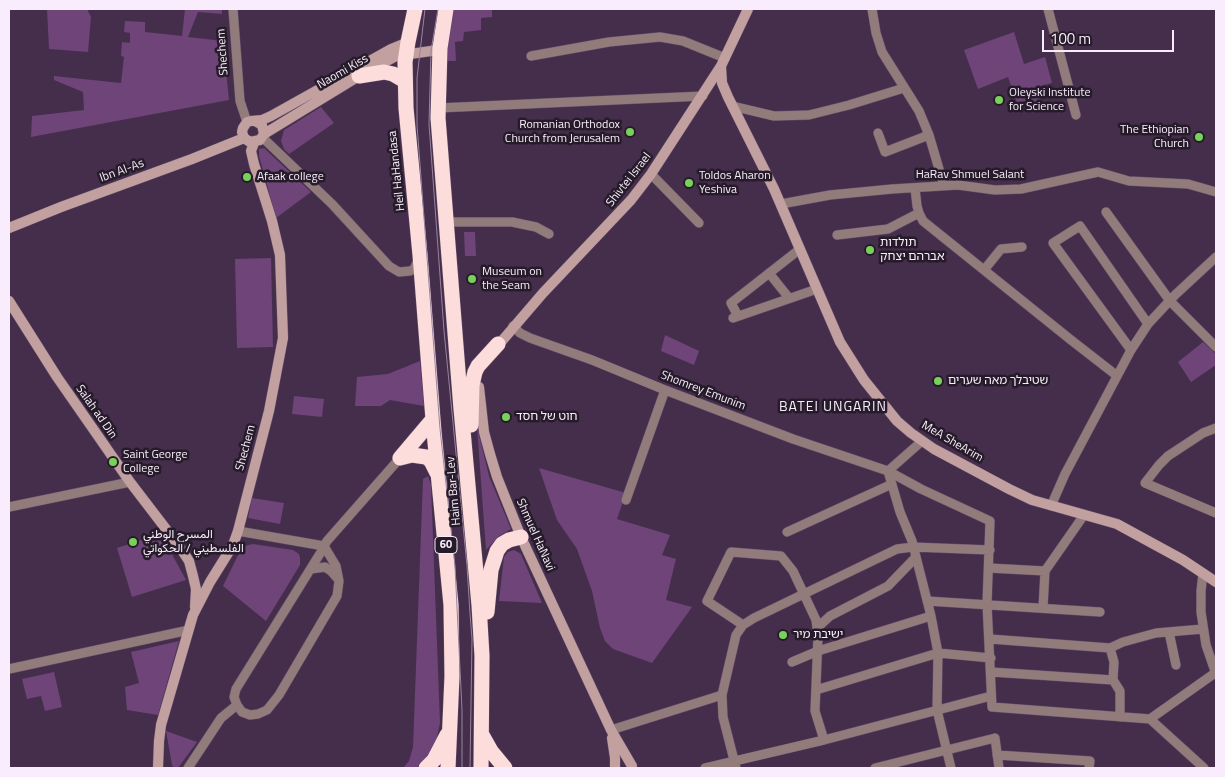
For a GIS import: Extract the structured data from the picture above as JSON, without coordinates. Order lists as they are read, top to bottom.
{
  "streets": {
    "highway": ["Heil HaHandasa", "Haim Bar-Lev", "60"],
    "street": [
      "Shechem",
      "Naomi Kiss",
      "Ibn Al-As",
      "HaRav Shmuel Salant",
      "Shivtei Israel",
      "Shomrey Emunim",
      "Salah ad Din",
      "MeA SheArim",
      "Shmuel HaNavi"
    ]
  },
  "crossings": [
    ["Shechem", "Naomi Kiss"],
    ["Shechem", "Ibn Al-As"],
    ["Shechem", "Salah ad Din"],
    ["Naomi Kiss", "Ibn Al-As"],
    ["Naomi Kiss", "Heil HaHandasa"],
    ["Naomi Kiss", "60"],
    ["Heil HaHandasa", "Haim Bar-Lev"],
    ["HaRav Shmuel Salant", "MeA SheArim"],
    ["Shivtei Israel", "Shomrey Emunim"],
    ["Shivtei Israel", "MeA SheArim"],
    ["Shivtei Israel", "Shmuel HaNavi"],
    ["Haim Bar-Lev", "60"]
  ],
  "districts": ["BATEI UNGARIN"],
  "places": [
    "Oleyski Institute for Science",
    "Romanian Orthodox Church from Jerusalem",
    "The Ethiopian Church",
    "Afaak college",
    "Toldos Aharon Yeshiva",
    "תולדות אברהם יצחק",
    "Museum on the Seam",
    "שטיבלך מאה שערים",
    "חוט של חסד",
    "Saint George College",
    "المسرح الوطني الفلسطيني / الحكواتي",
    "ישיבת מיר"
  ],
  "scale_bar": "100 m"
}
